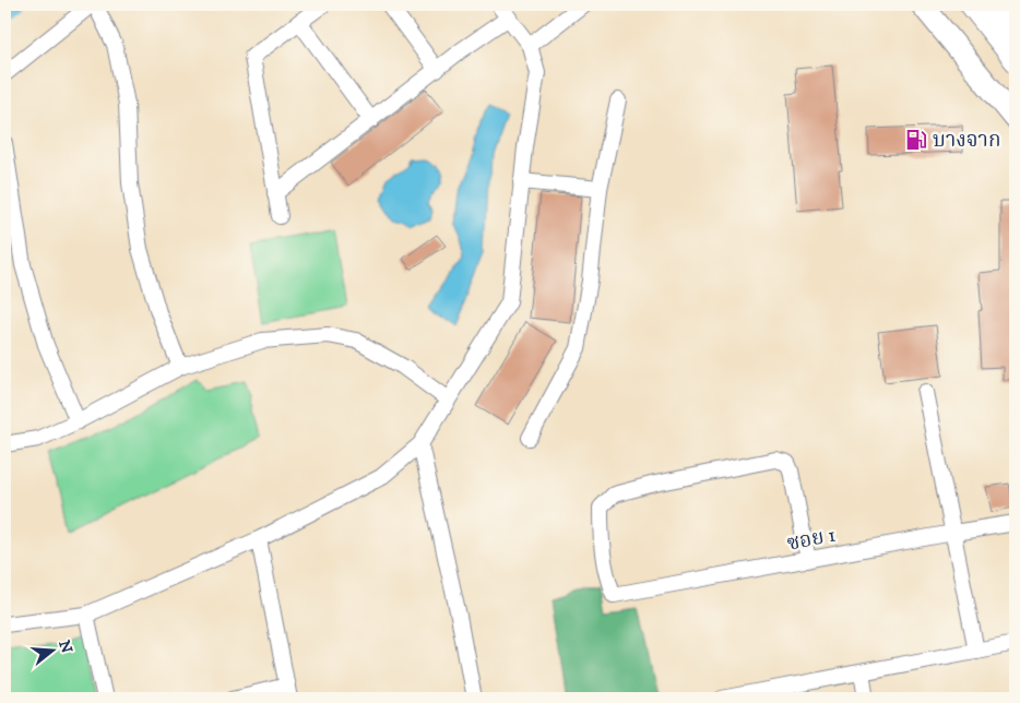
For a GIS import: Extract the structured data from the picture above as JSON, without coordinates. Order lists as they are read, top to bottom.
{
  "streets": {
    "street": ["ซอย 1"]
  },
  "places": {
    "fuel station": ["บางจาก"]
  },
  "north": "right"
}
